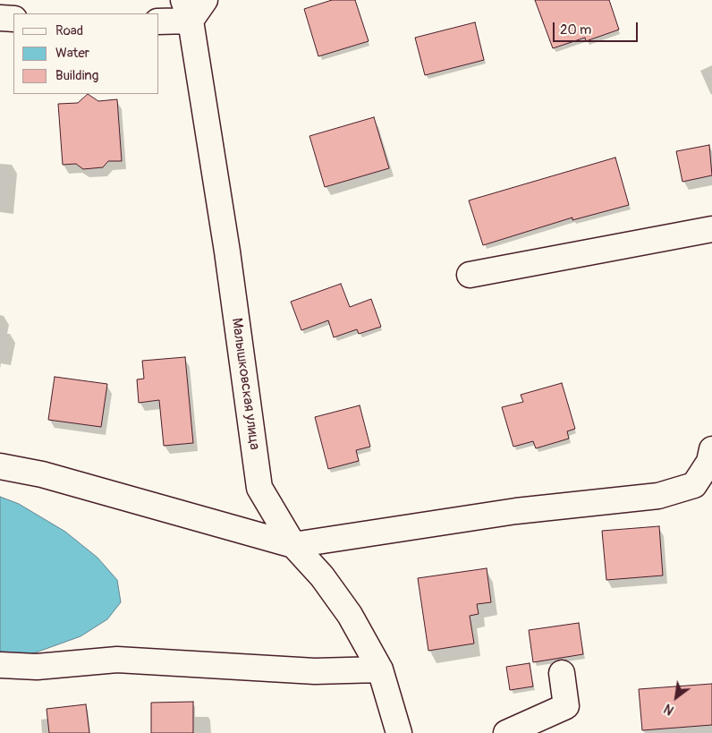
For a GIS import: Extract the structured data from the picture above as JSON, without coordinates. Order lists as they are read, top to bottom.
{
  "streets": {
    "street": ["Малышковская улица"]
  },
  "legend": ["Road", "Water", "Building"],
  "scale_bar": "20 m",
  "north": "bottom left"
}
